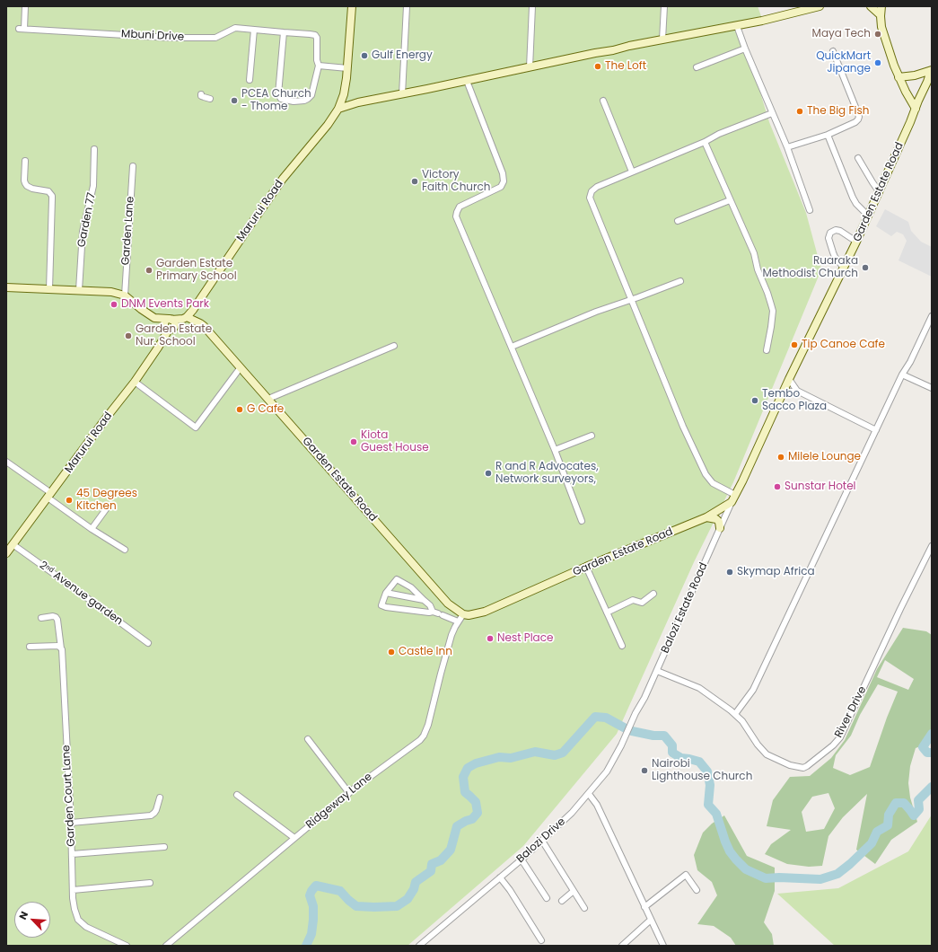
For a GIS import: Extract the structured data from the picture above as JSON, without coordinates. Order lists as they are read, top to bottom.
{
  "streets": {
    "street": [
      "Mbuni Drive",
      "Garden Estate Road",
      "Marurui Road",
      "Garden 77",
      "Garden Lane",
      "2ⁿᵈ Avenue garden",
      "Balozi Estate Road",
      "River Drive",
      "Garden Court Lane",
      "Ridgeway Lane",
      "Balozi Drive"
    ]
  },
  "crossings": [
    ["Garden Estate Road", "Marurui Road"],
    ["Garden Estate Road", "Garden Lane"],
    ["Garden Estate Road", "Balozi Estate Road"],
    ["Garden Estate Road", "Ridgeway Lane"],
    ["Marurui Road", "2ⁿᵈ Avenue garden"],
    ["Balozi Estate Road", "River Drive"],
    ["Balozi Estate Road", "Balozi Drive"]
  ],
  "places": [
    "Maya Tech",
    "Gulf Energy",
    "QuickMart Jipange",
    "The Loft",
    "PCEA Church - Thome",
    "The Big Fish",
    "Victory Faith Church",
    "Ruaraka Methodist Church",
    "Garden Estate Primary School",
    "DNM Events Park",
    "Garden Estate Nur. School",
    "Tip Canoe Cafe",
    "Tembo Sacco Plaza",
    "G Cafe",
    "Kiota Guest House",
    "Milele Lounge",
    "R and R Advocates, Network surveyors,",
    "Sunstar Hotel",
    "45 Degrees Kitchen",
    "Skymap Africa",
    "Nest Place",
    "Castle Inn",
    "Nairobi Lighthouse Church"
  ],
  "north": "top left"
}
